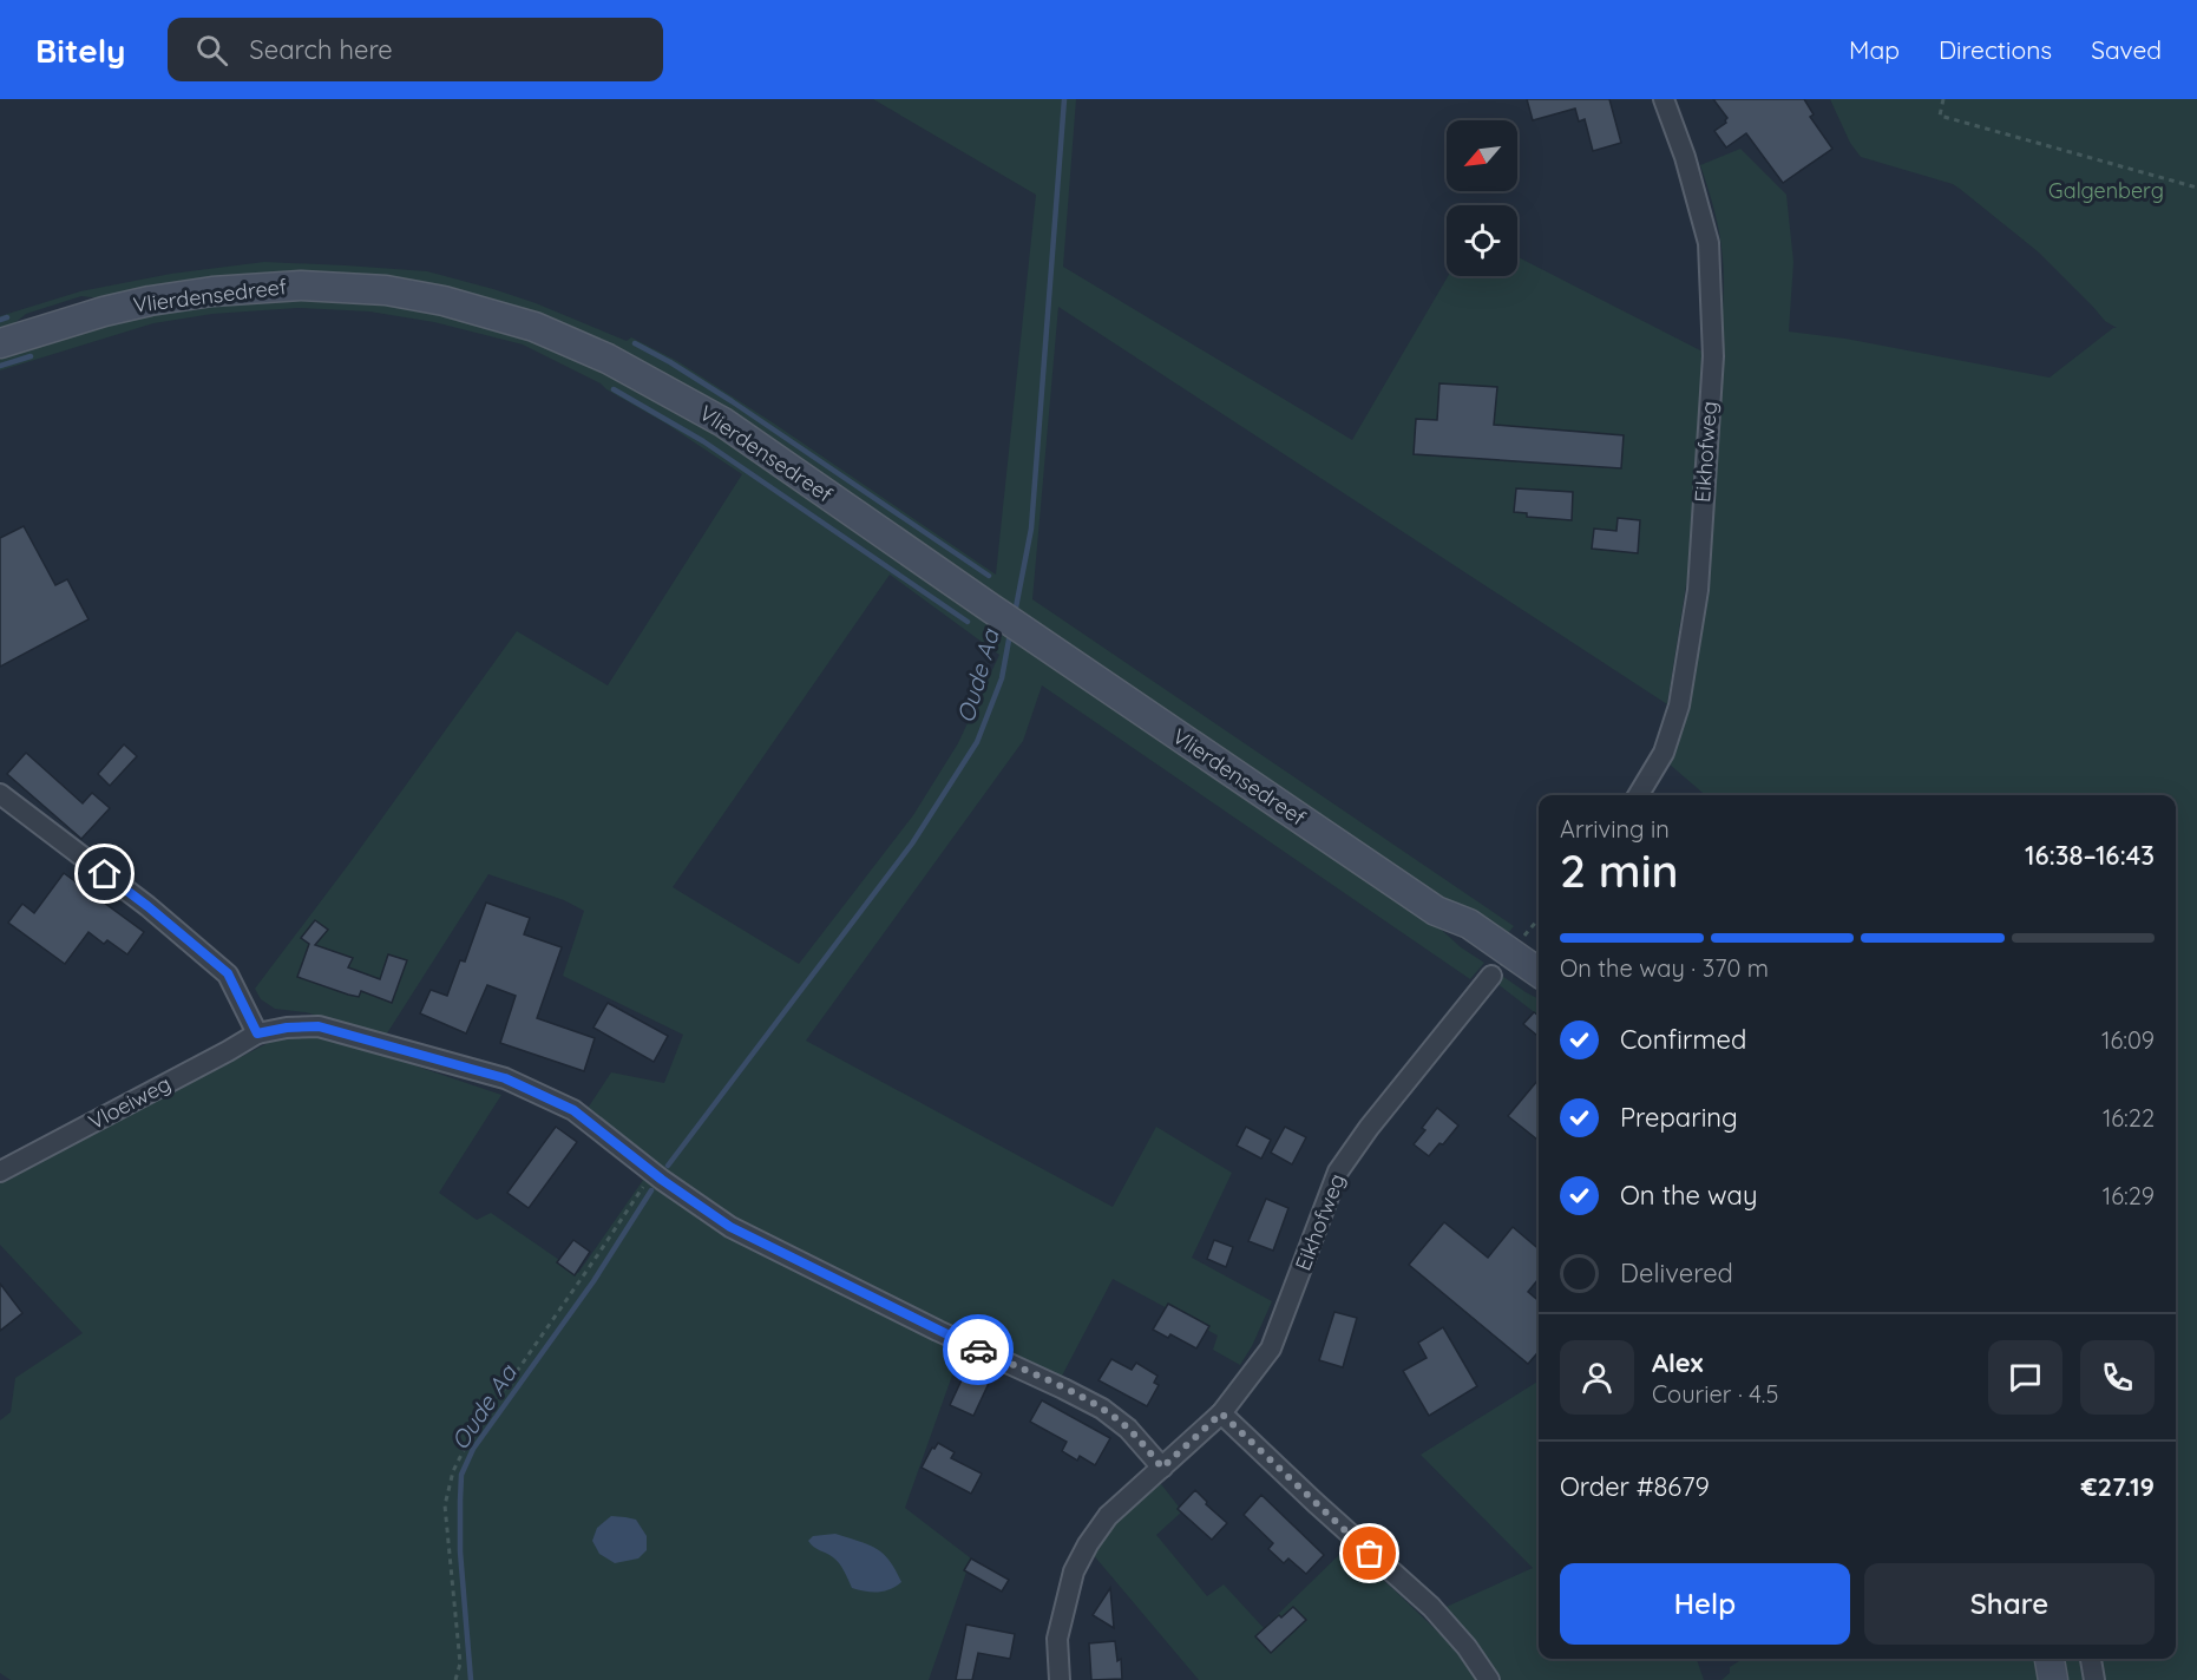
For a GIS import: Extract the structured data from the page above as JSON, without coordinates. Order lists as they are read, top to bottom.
{
  "streets": {
    "main road": ["Vlierdensedreef"],
    "street": ["Eikhofweg", "Vloeiweg"]
  },
  "water": ["Oude Aa"],
  "parks": ["Galgenberg"],
  "north": "bottom left",
  "page": {
    "header": "Bitely",
    "search": "Search here",
    "nav": ["Map", "Directions", "Saved"],
    "heading": ["2 min", "Arriving in", "16:38–16:43"],
    "panel": [
      "Alex",
      "Courier · 4.5",
      "Order #8679",
      "€27.19"
    ],
    "bar": "On the way · 370 m",
    "list": [
      ["Confirmed", "16:09"],
      ["Preparing", "16:22"],
      ["On the way", "16:29"],
      "Delivered"
    ],
    "buttons": ["Help", "Share"]
  }
}
